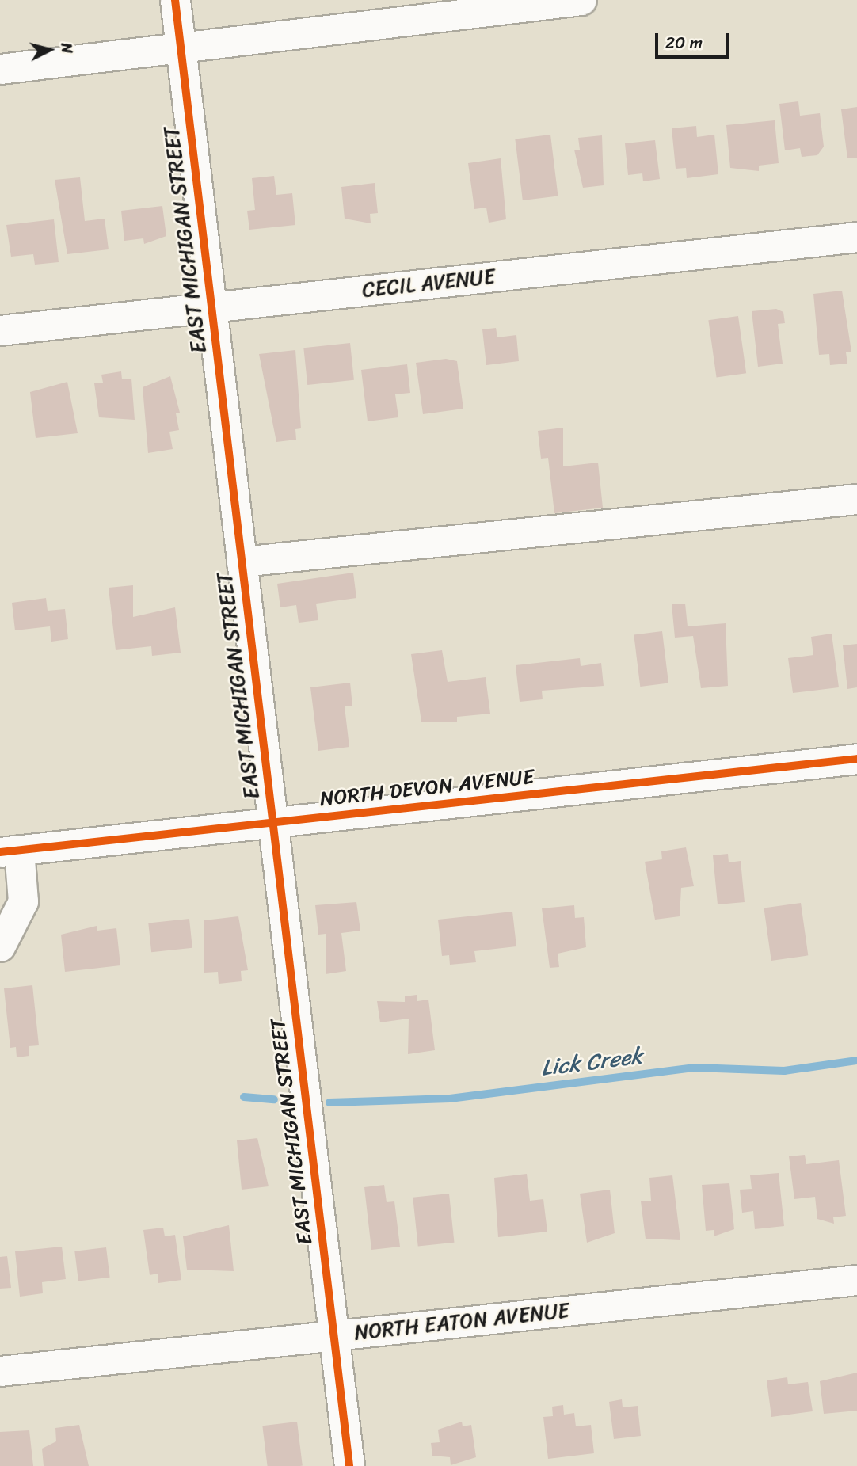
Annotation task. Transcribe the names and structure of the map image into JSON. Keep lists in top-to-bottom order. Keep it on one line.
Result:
{"streets":{"street":["EAST MICHIGAN STREET","CECIL AVENUE","NORTH DEVON AVENUE","NORTH EATON AVENUE"]},"crossings":[["EAST MICHIGAN STREET","CECIL AVENUE"],["EAST MICHIGAN STREET","NORTH DEVON AVENUE"],["EAST MICHIGAN STREET","NORTH EATON AVENUE"]],"water":["Lick Creek"],"scale_bar":"20 m","north":"right"}
